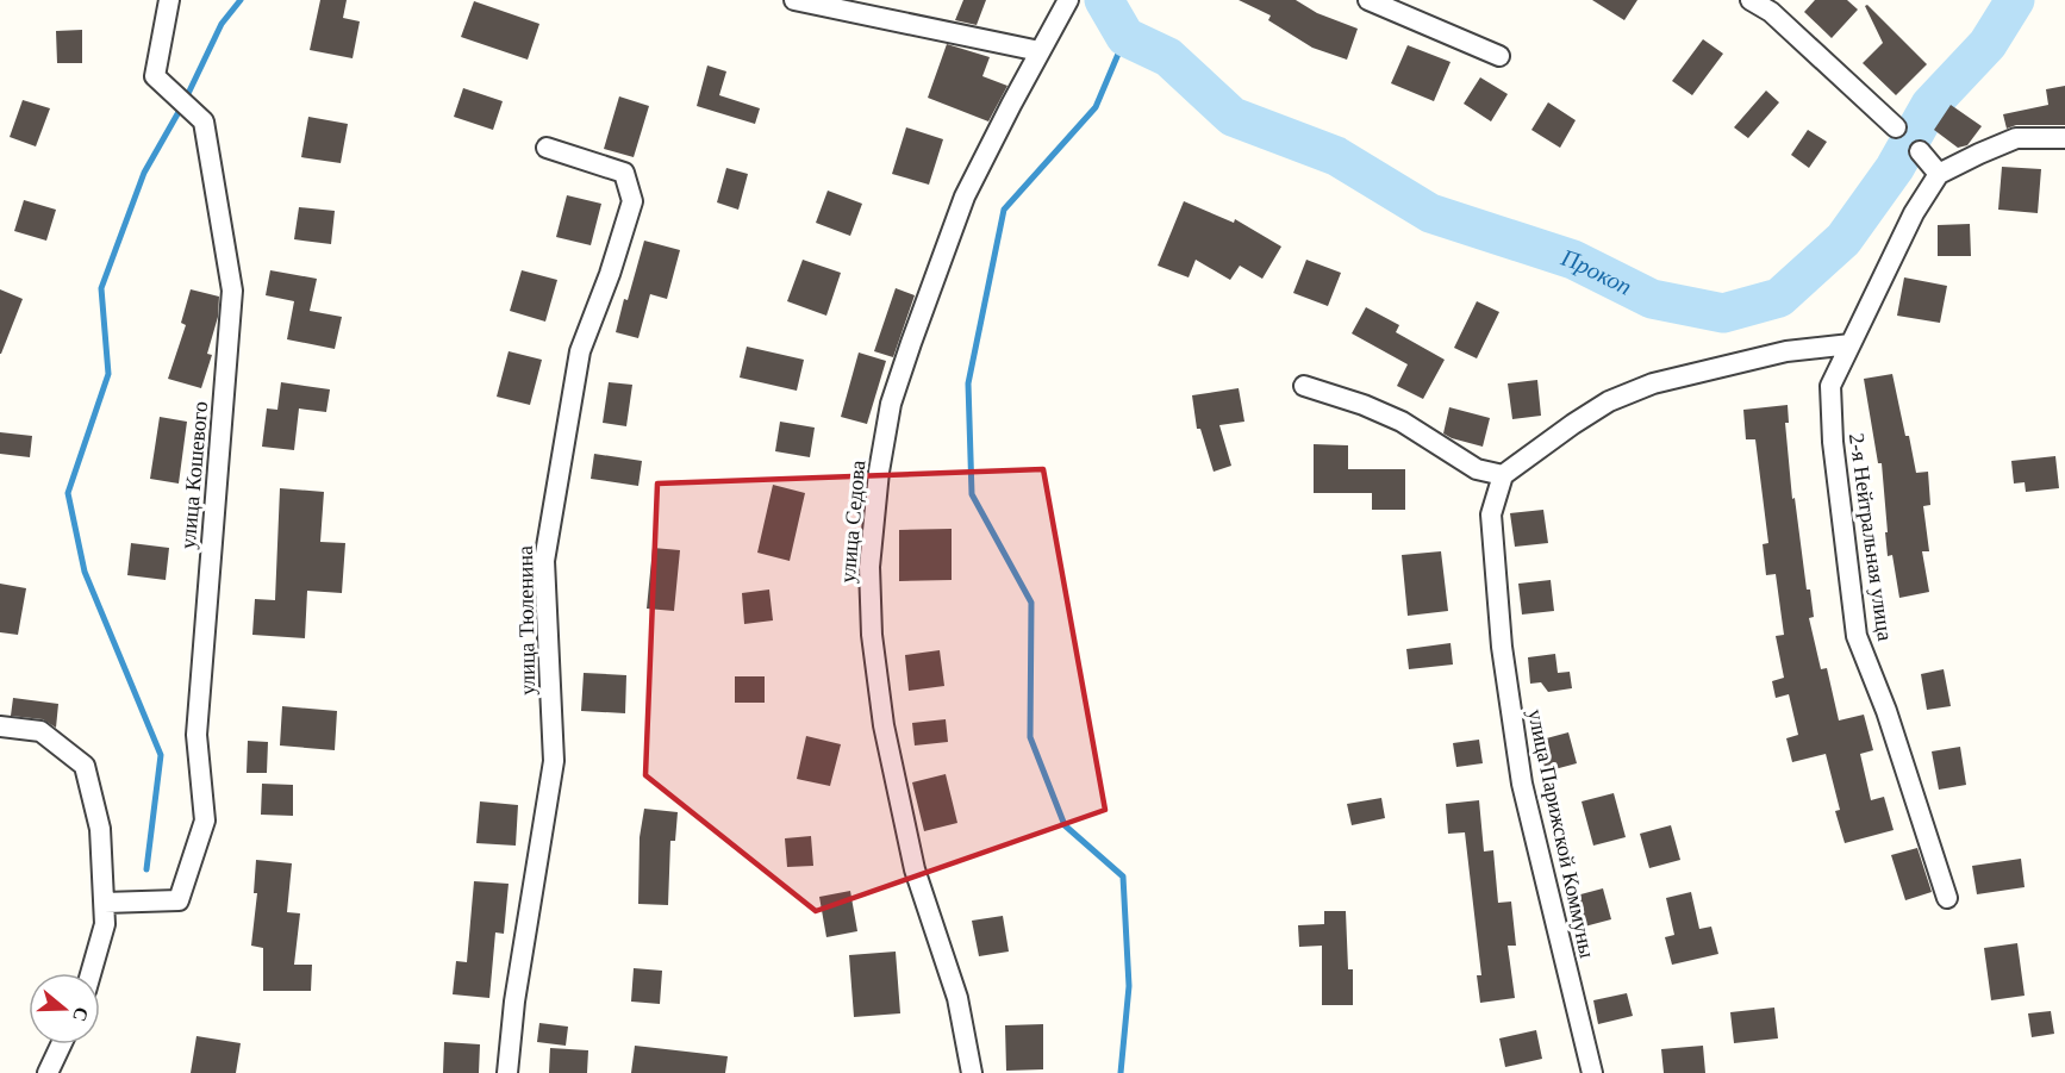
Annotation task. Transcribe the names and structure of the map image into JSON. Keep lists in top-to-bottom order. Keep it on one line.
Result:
{"streets":{"street":["улица Кошевого","улица Седова","2-я Нейтральная улица","улица Тюленина","улица Парижской Коммуны"]},"water":["Прокоп"],"north":"right"}
